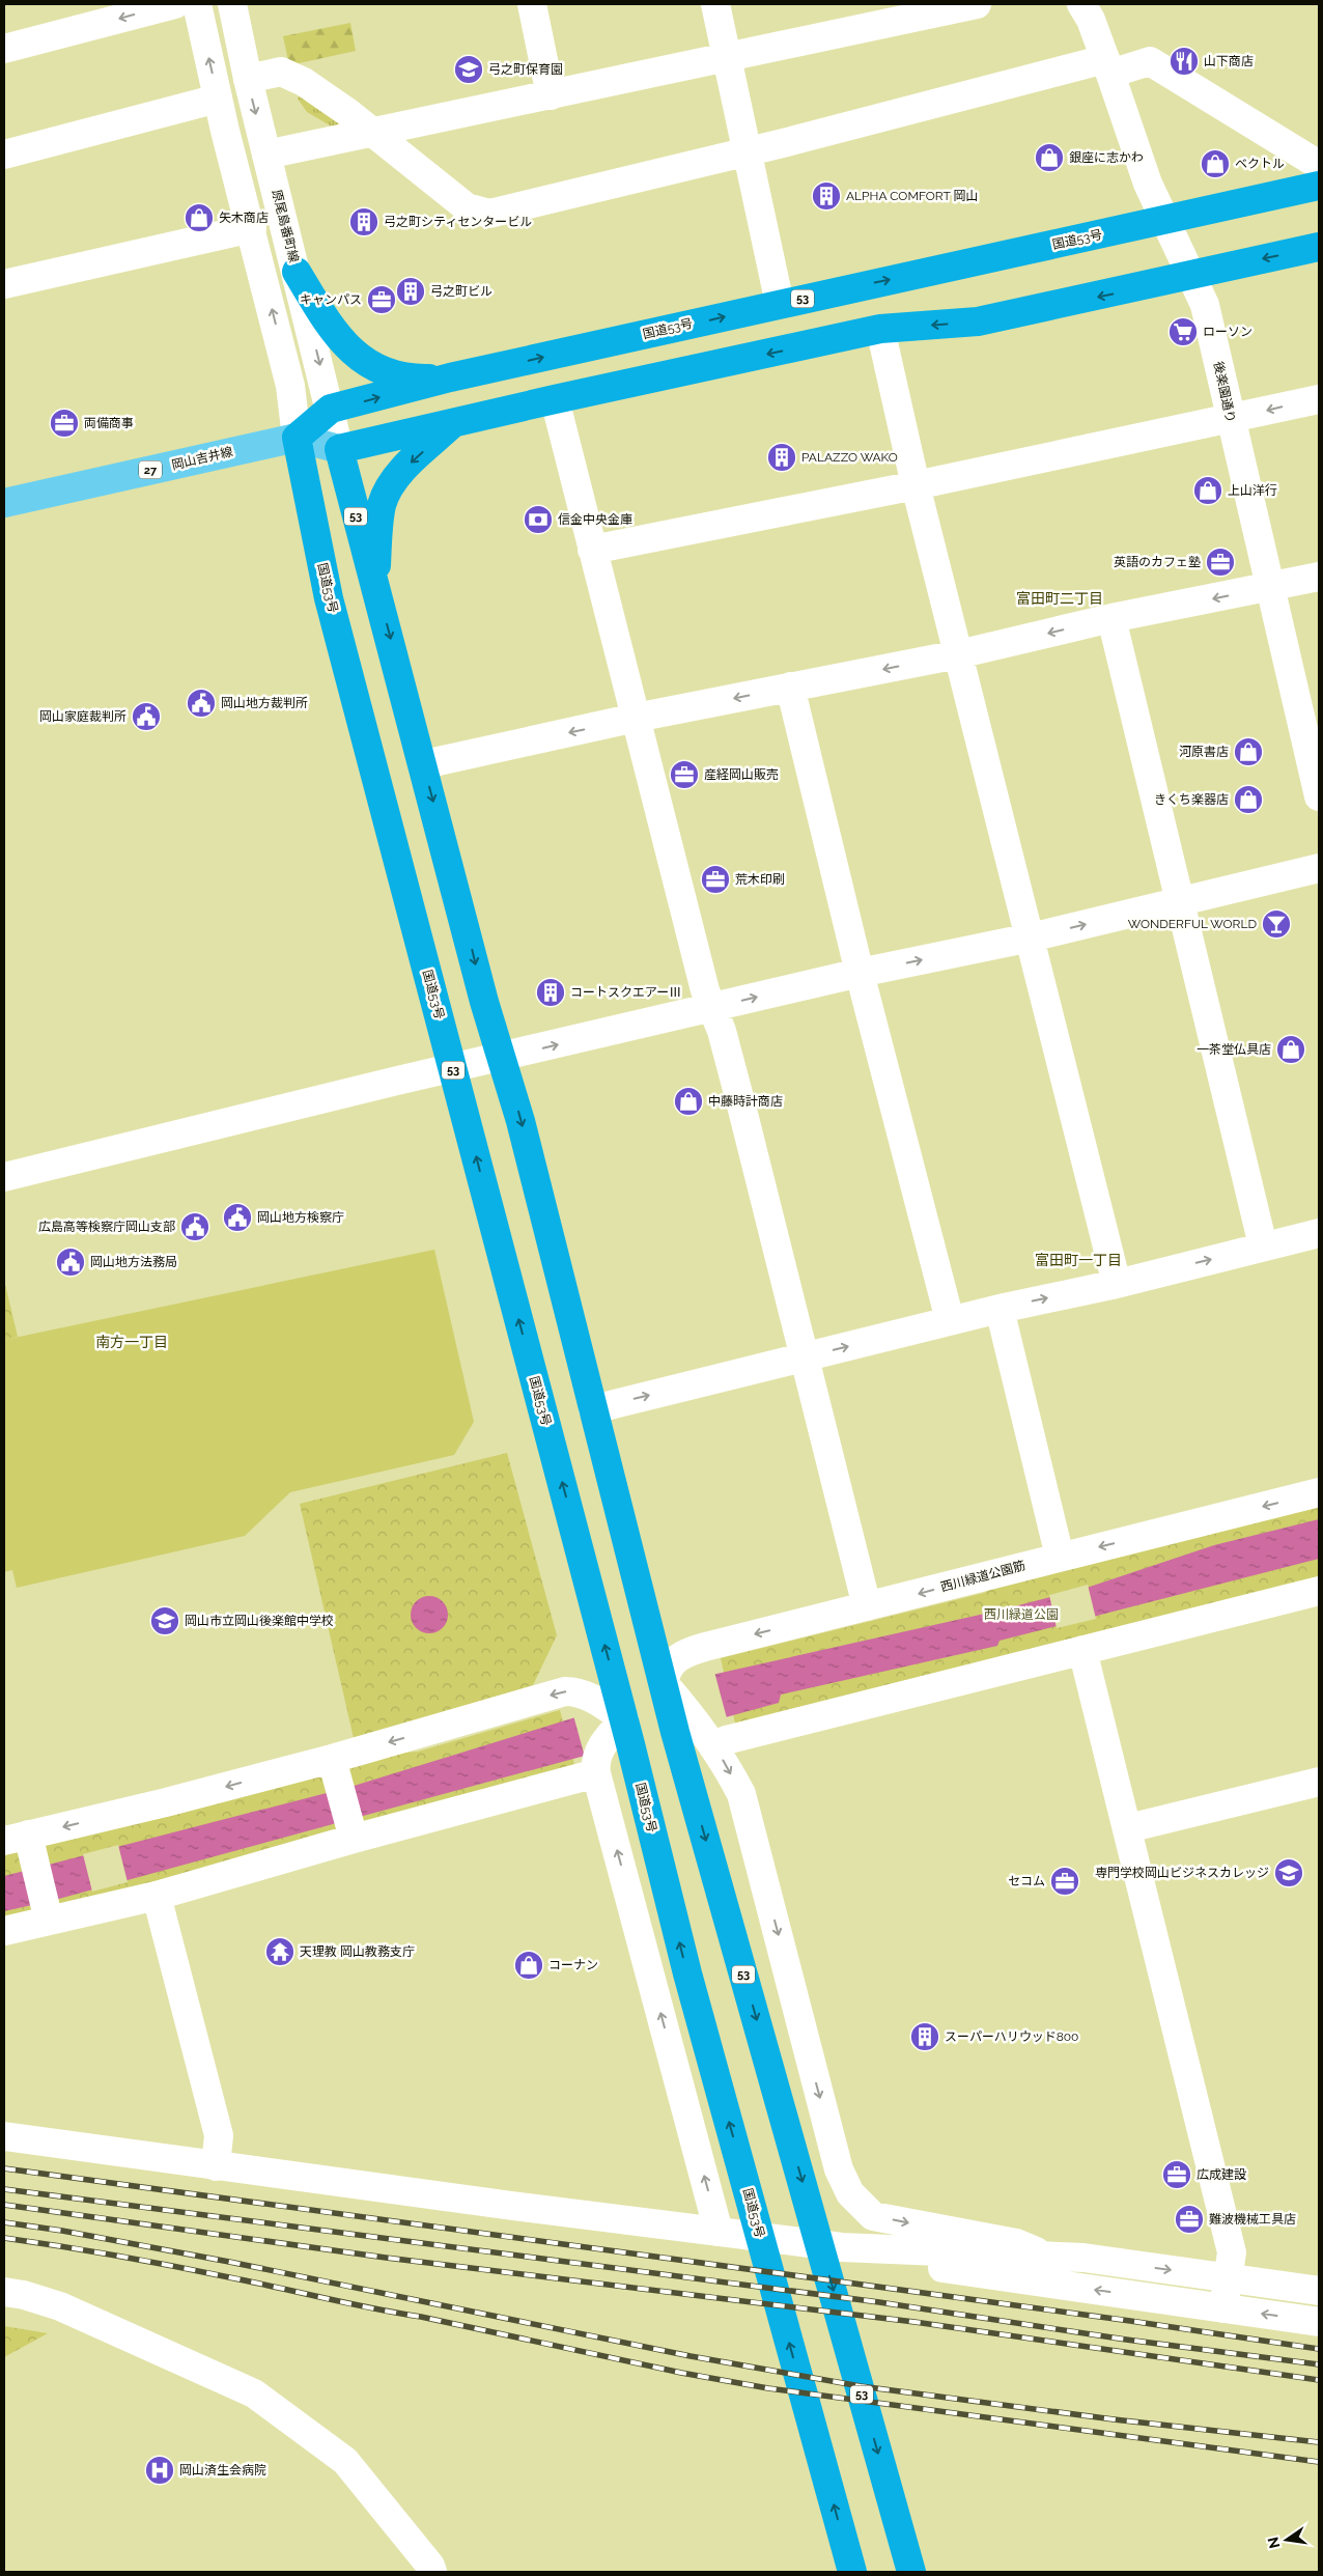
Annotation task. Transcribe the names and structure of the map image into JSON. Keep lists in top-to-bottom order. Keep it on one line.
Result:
{"streets":{"highway":["国道53号","53"],"main road":["岡山吉井線","27"],"street":["原尾島番町線","後楽園通り","西川緑道公園筋"]},"crossings":[["原尾島番町線","国道53号"],["原尾島番町線","53"],["原尾島番町線","岡山吉井線"],["国道53号","後楽園通り"],["国道53号","岡山吉井線"],["53","岡山吉井線"],["53","西川緑道公園筋"]],"districts":["富田町二丁目","富田町一丁目","南方一丁目"],"parks":["西川緑道公園"],"places":{"restaurant":["山下商店"],"school or university":["弓之町保育園","岡山市立岡山後楽館中学校","専門学校岡山ビジネスカレッジ"],"shop":["銀座に志かわ","ベクトル","矢木商店","上山洋行","河原書店","きくち楽器店","一茶堂仏具店","中藤時計商店","コーナン"],"building":["ALPHA COMFORT 岡山","弓之町シティセンタービル","弓之町ビル","PALAZZO WAKO","コートスクエアーⅢ","スーパーハリウッド800"],"office":["キャンパス","両備商事","英語のカフェ塾","産経岡山販売","荒木印刷","セコム","広成建設","難波機械工具店"],"supermarket":["ローソン"],"bank":["信金中央金庫"],"public building":["岡山地方裁判所","岡山家庭裁判所","岡山地方検察庁","広島高等検察庁岡山支部","岡山地方法務局"],"bar":["WONDERFUL WORLD"],"temple":["天理教 岡山教務支庁"],"hospital":["岡山済生会病院"]},"north":"left"}
